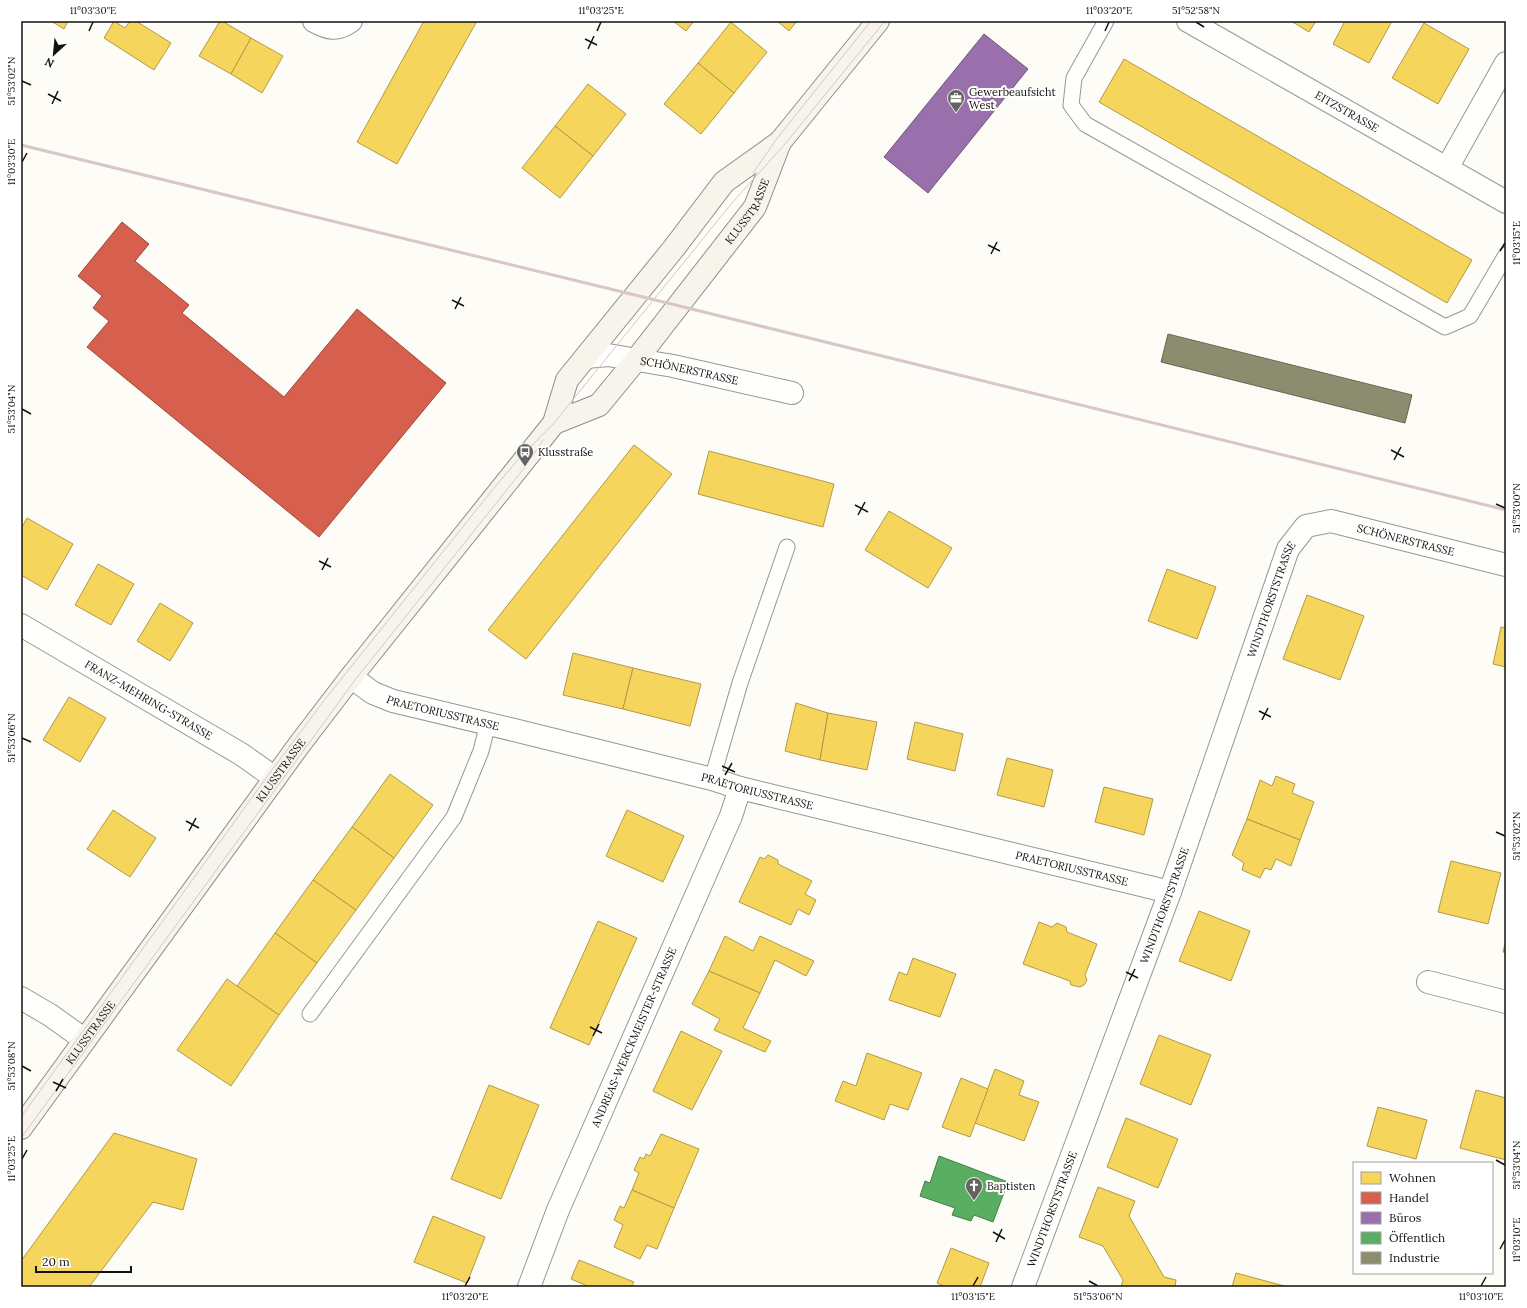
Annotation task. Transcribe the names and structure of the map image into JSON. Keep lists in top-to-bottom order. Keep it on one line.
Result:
{"streets":{"street":["EITZSTRASSE","KLUSSTRASSE","SCHÖNERSTRASSE","WINDTHORSTSTRASSE","FRANZ-MEHRING-STRASSE","PRAETORIUSSTRASSE","ANDREAS-WERCKMEISTER-STRASSE"]},"crossings":[["KLUSSTRASSE","SCHÖNERSTRASSE"],["KLUSSTRASSE","FRANZ-MEHRING-STRASSE"],["KLUSSTRASSE","PRAETORIUSSTRASSE"],["SCHÖNERSTRASSE","WINDTHORSTSTRASSE"],["WINDTHORSTSTRASSE","PRAETORIUSSTRASSE"],["PRAETORIUSSTRASSE","ANDREAS-WERCKMEISTER-STRASSE"]],"places":{"office":["Gewerbeaufsicht West"],"bus stop":["Klusstraße"],"church":["Baptisten"]},"legend":["Wohnen","Handel","Büros","Öffentlich","Industrie"],"scale_bar":"20 m","north":"bottom left","coordinates":["11°03'30\"E","11°03'25\"E","11°03'20\"E","51°52'58\"N","51°53'02\"N","11°03'15\"E","51°53'04\"N","51°53'00\"N","51°53'06\"N","51°53'08\"N","11°03'10\"E"]}
